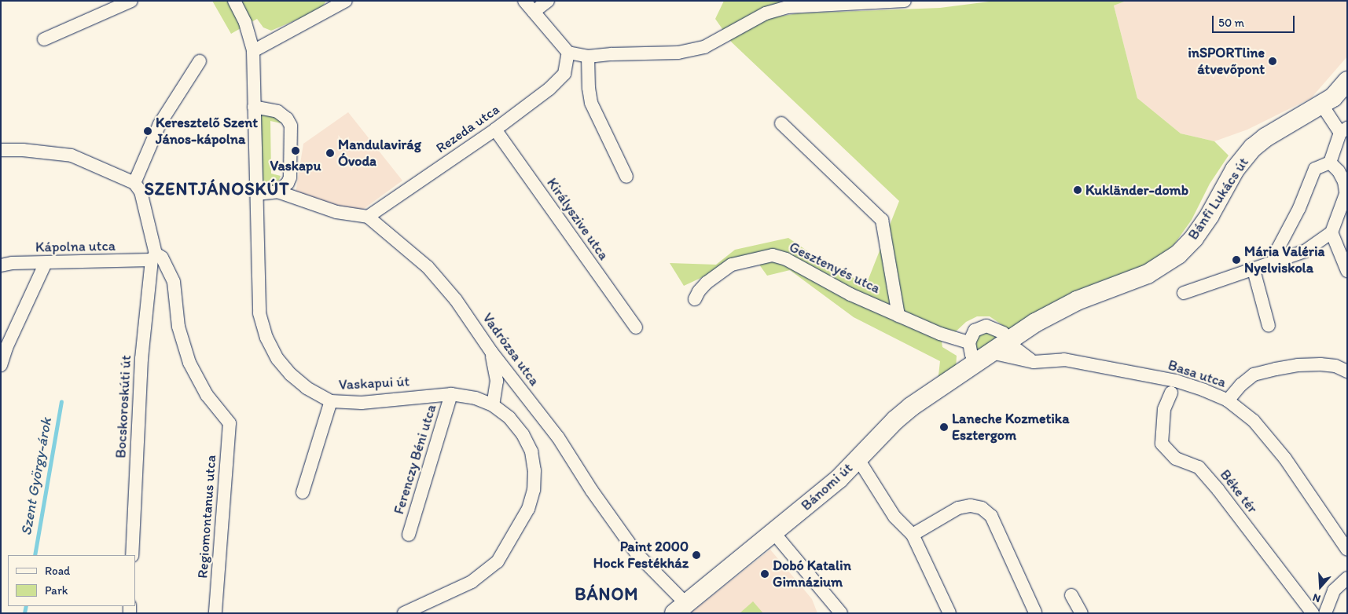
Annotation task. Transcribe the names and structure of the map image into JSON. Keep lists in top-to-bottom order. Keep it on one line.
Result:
{"streets":{"main road":["Bánfi Lukács út","Bánomi út"],"street":["Rezeda utca","Királyszive utca","Kápolna utca","Gesztenyés utca","Vadrózsa utca","Basa utca","Vaskapui út","Bocskoroskúti út","Ferenczy Béni utca","Béke tér","Regiomontanus utca"]},"crossings":[["Rezeda utca","Királyszive utca"],["Rezeda utca","Vadrózsa utca"],["Bánfi Lukács út","Basa utca"],["Bánfi Lukács út","Bánomi út"],["Kápolna utca","Bocskoroskúti út"],["Kápolna utca","Regiomontanus utca"],["Vadrózsa utca","Bánomi út"],["Basa utca","Bánomi út"],["Vaskapui út","Ferenczy Béni utca"],["Bocskoroskúti út","Regiomontanus utca"]],"districts":["SZENTJÁNOSKÚT","BÁNOM"],"water":["Szent György-árok"],"places":["inSPORTline átvevőpont","Keresztelő Szent János-kápolna","Vaskapu","Mandulavirág Óvoda","Kukländer-domb","Mária Valéria Nyelviskola","Laneche Kozmetika Esztergom","Paint 2000 Hock Festékház","Dobó Katalin Gimnázium"],"legend":["Road","Park"],"scale_bar":"50 m","north":"bottom"}
